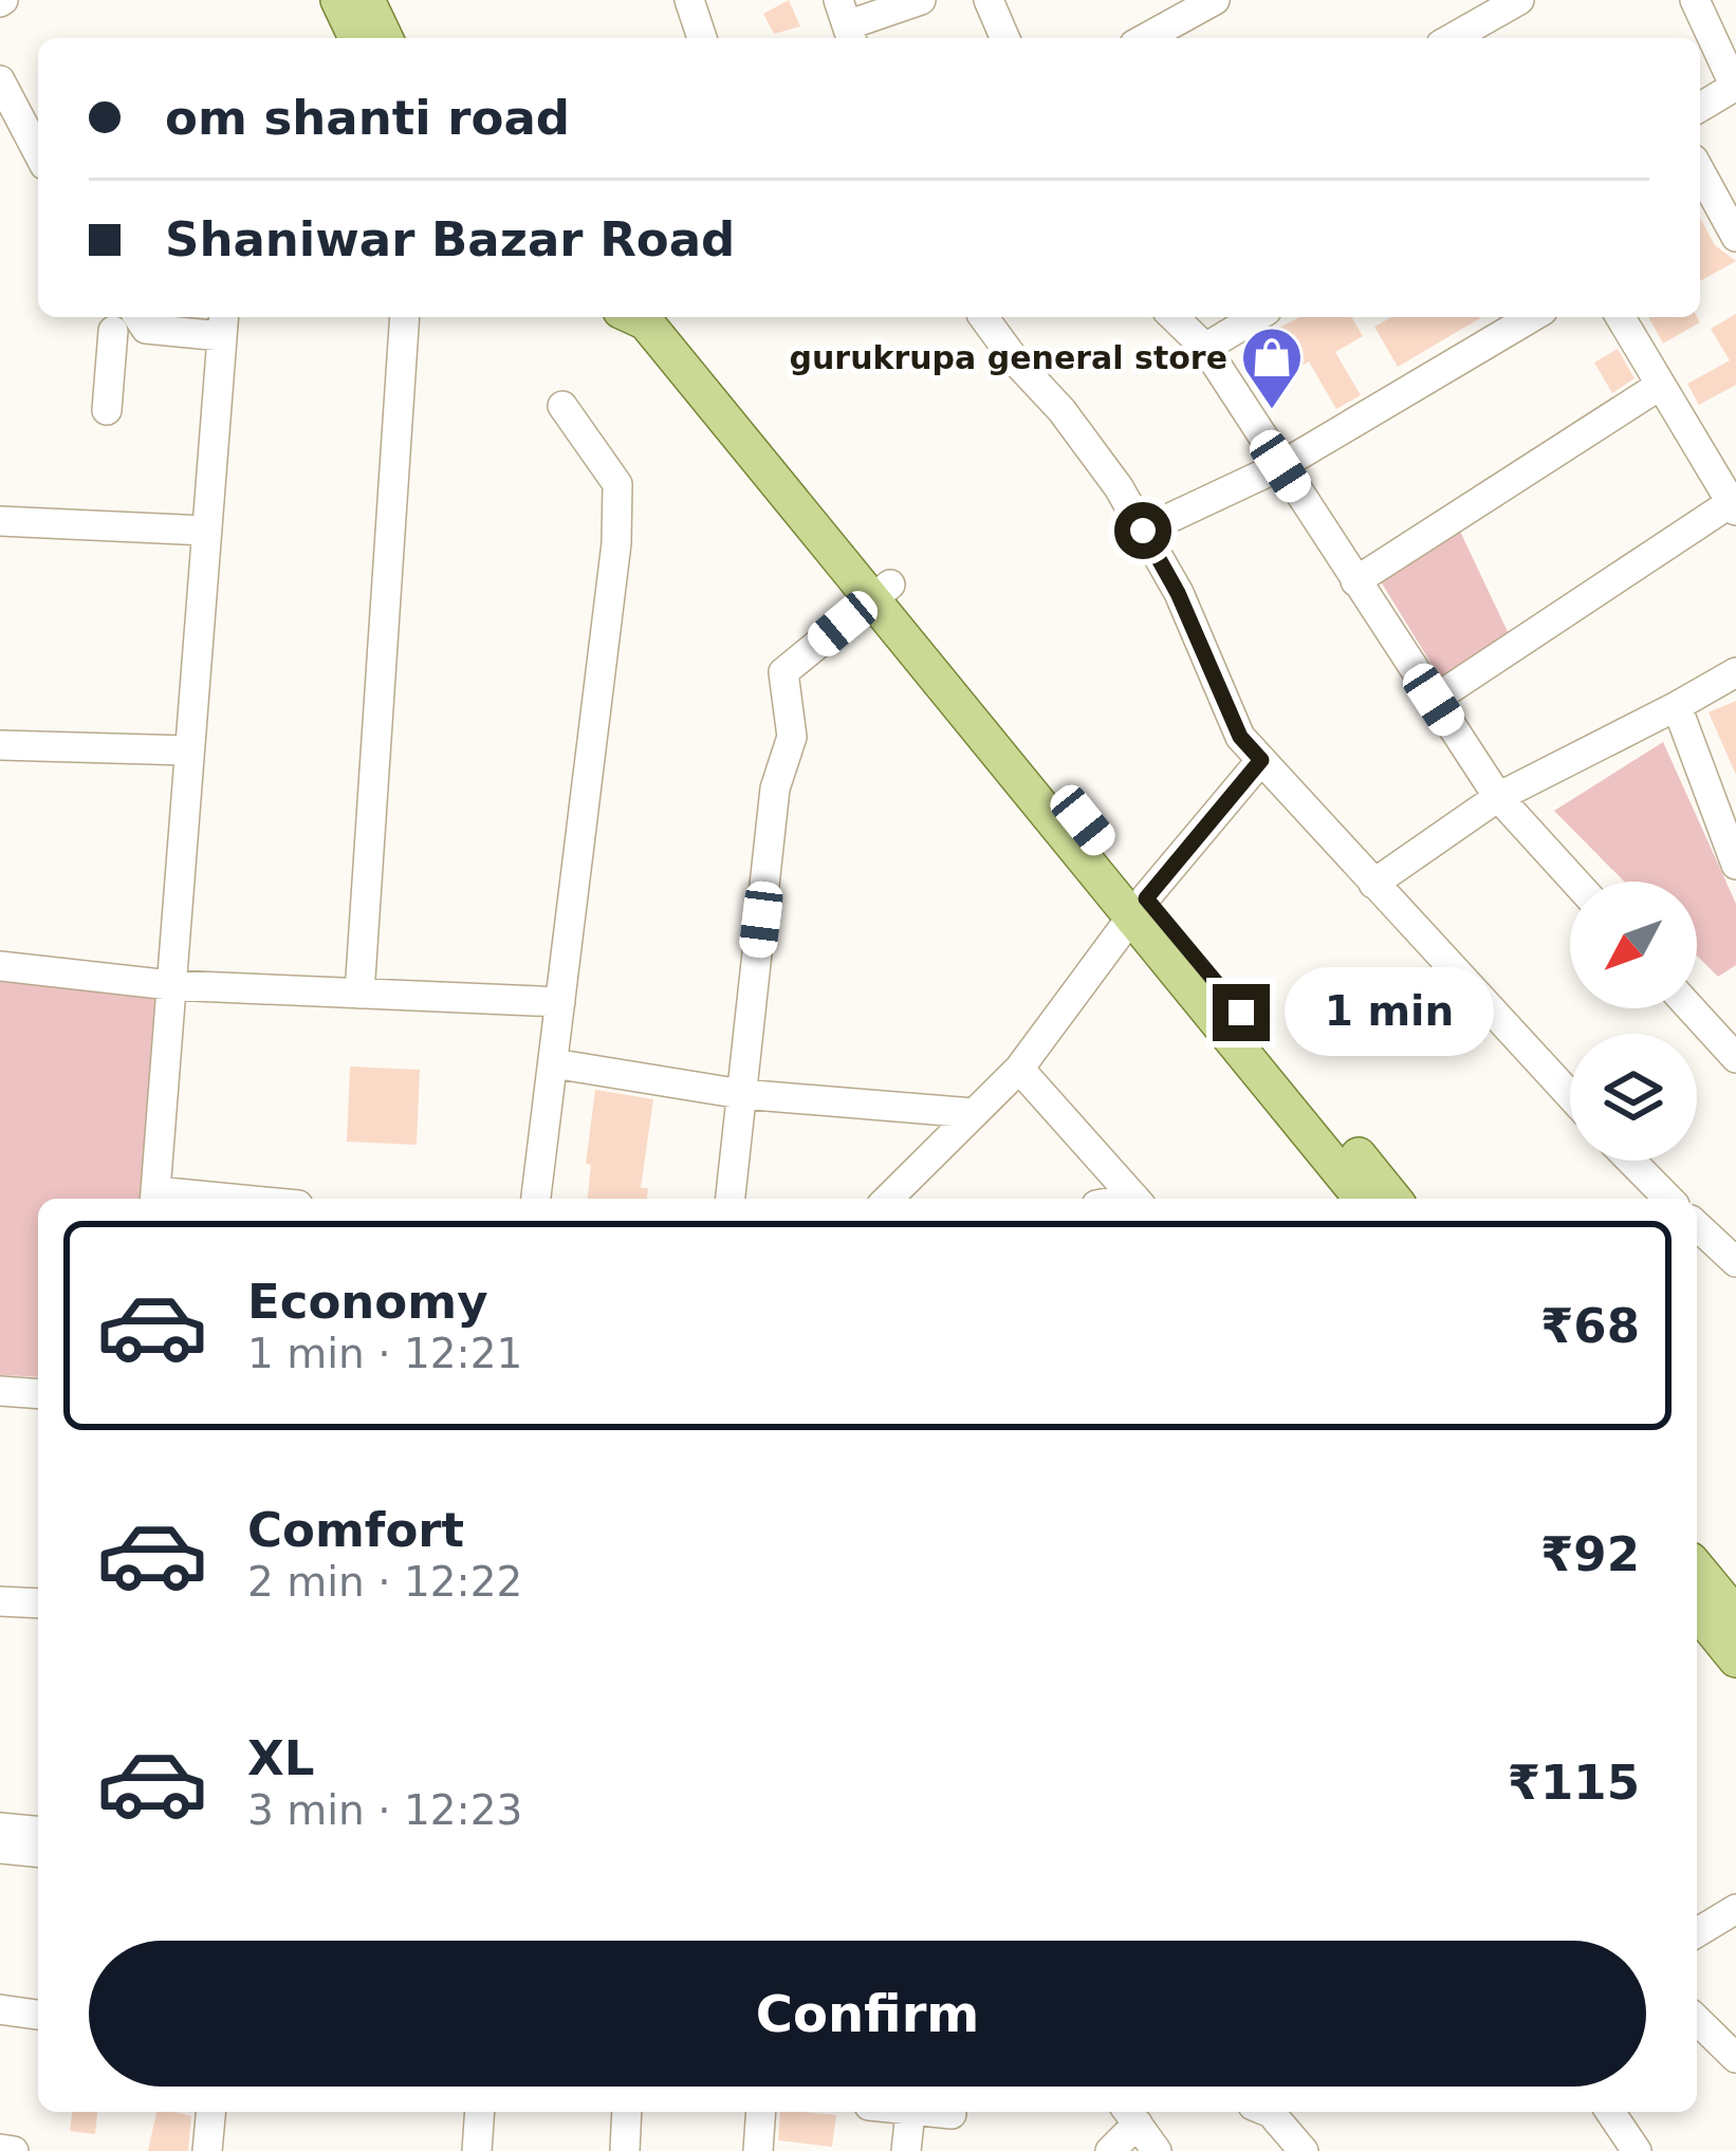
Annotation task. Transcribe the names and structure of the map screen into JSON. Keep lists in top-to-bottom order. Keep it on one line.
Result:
{"places":{"shop":["gurukrupa general store"]},"north":"bottom left","page":{"banner":["om shanti road","Shaniwar Bazar Road"],"bubble":"1 min","list":[{"name":"Economy","note":"1 min · 12:21","value":"₹68"},{"name":"Comfort","note":"2 min · 12:22","value":"₹92"},{"name":"XL","note":"3 min · 12:23","value":"₹115"}],"buttons":"Confirm"}}
